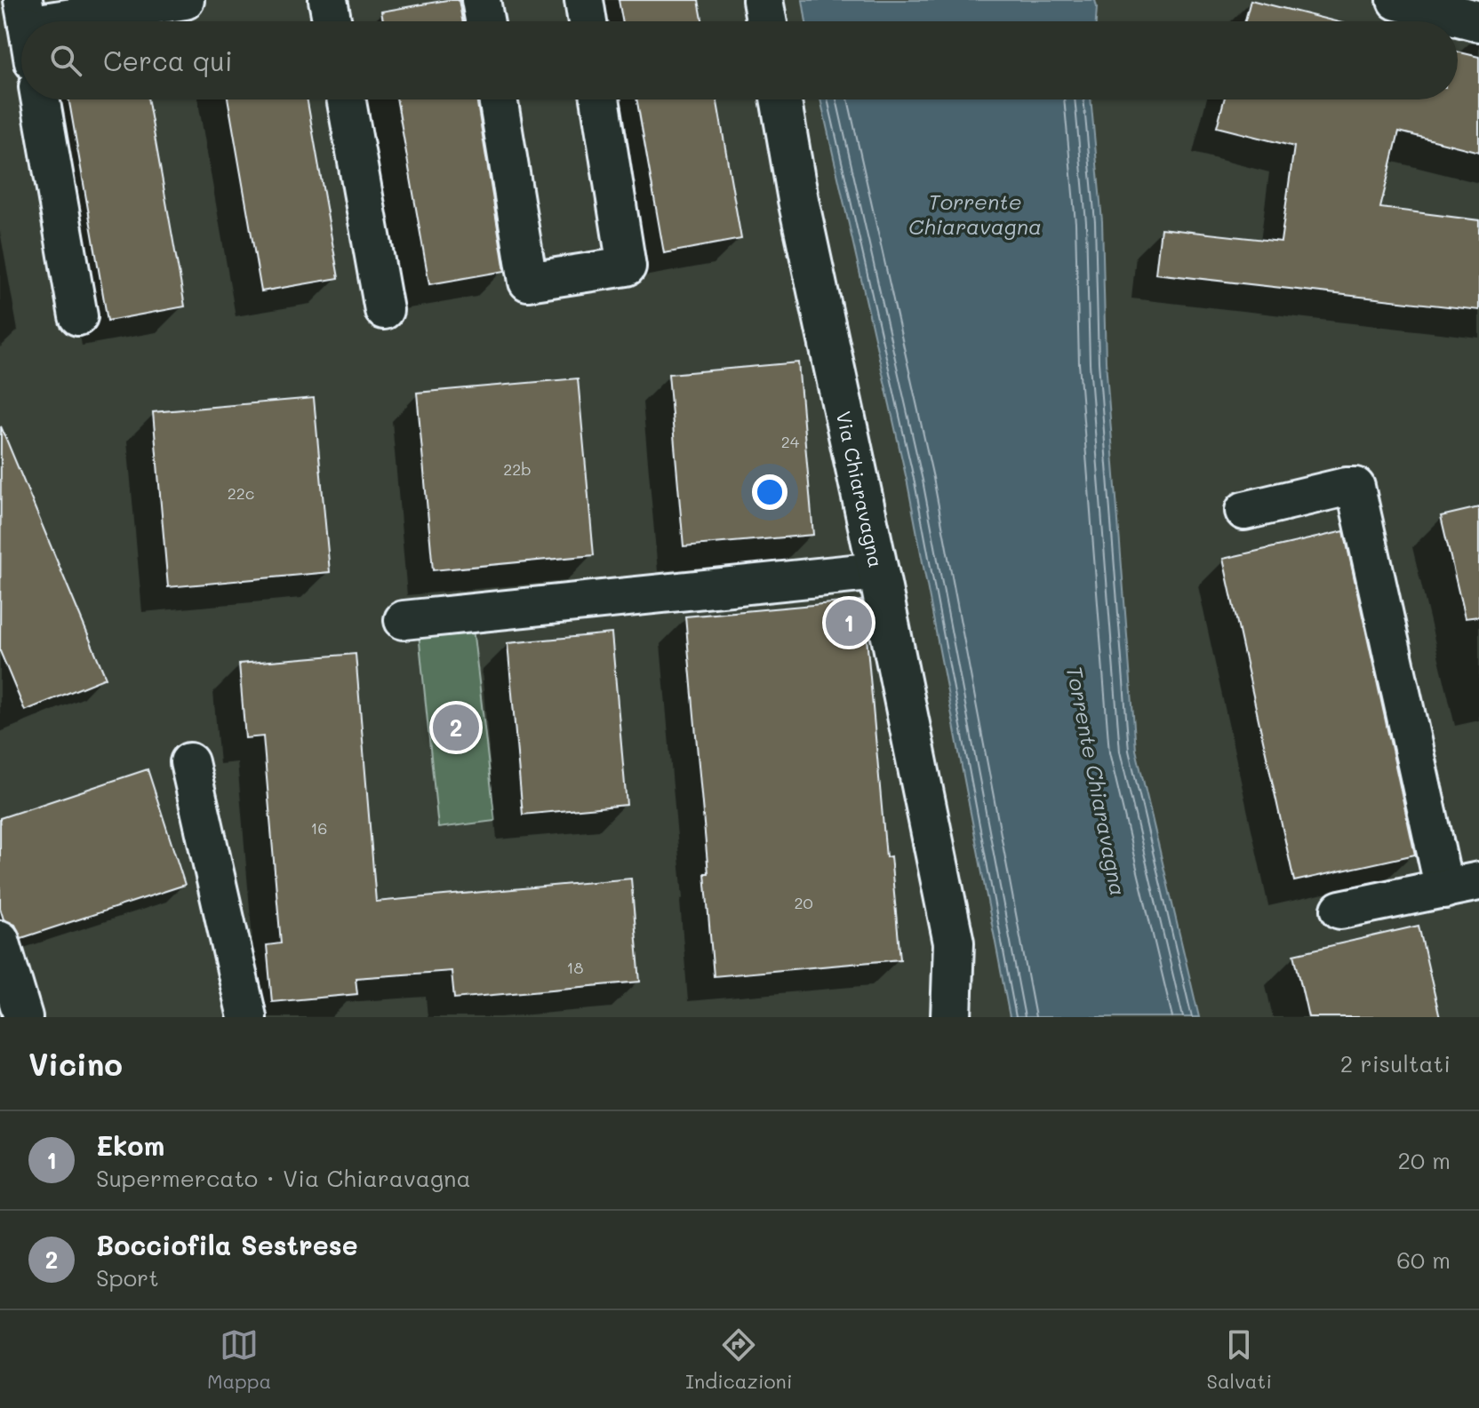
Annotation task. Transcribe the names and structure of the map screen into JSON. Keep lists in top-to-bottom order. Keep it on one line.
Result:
{"streets":{"main road":["Via Chiaravagna"]},"water":["Torrente Chiaravagna"],"house_numbers":["24","22b","22c","16","20","18"],"page":{"search":"Cerca qui","pins":["1","2"],"heading":["Vicino","2 risultati"],"list":[{"mark":"1","name":"Ekom","note":"Supermercato · Via Chiaravagna","value":"20 m"},{"mark":"2","name":"Bocciofila Sestrese","note":"Sport","value":"60 m"}],"nav":["Mappa","Indicazioni","Salvati"]}}
